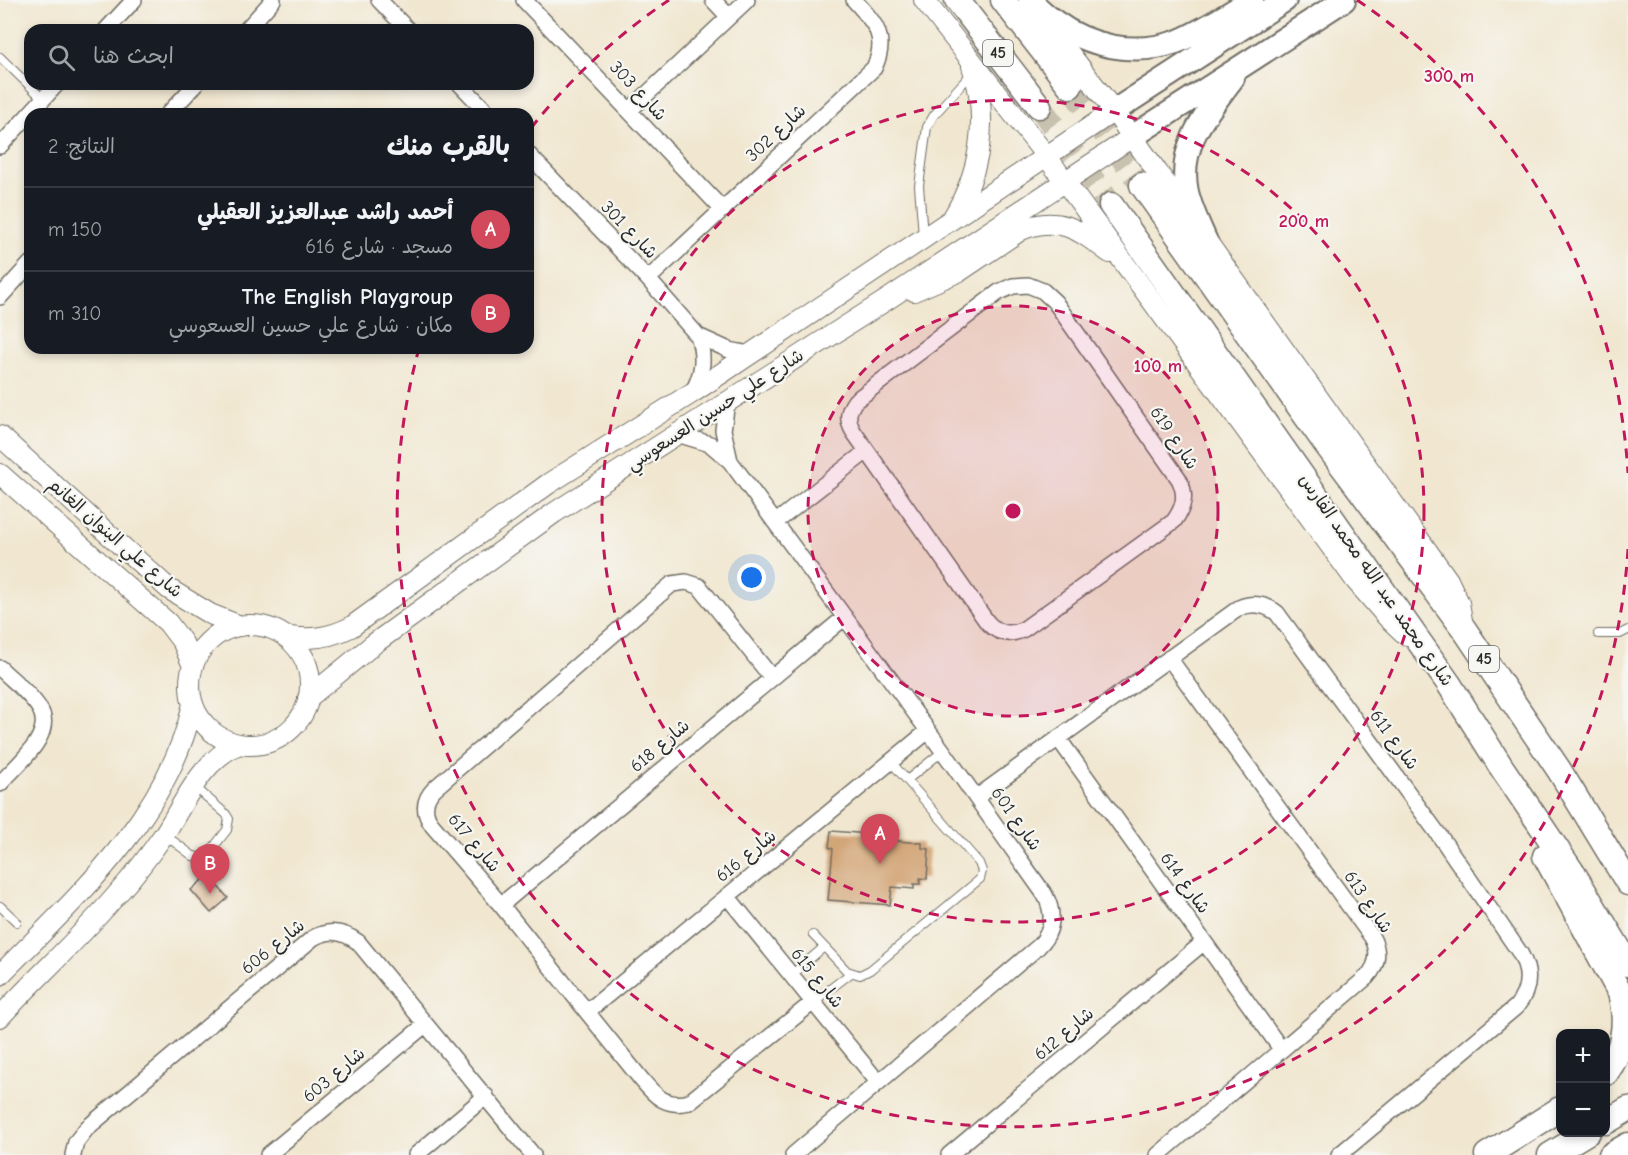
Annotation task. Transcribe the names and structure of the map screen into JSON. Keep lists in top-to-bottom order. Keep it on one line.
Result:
{"streets":{"main road":["45","شارع محمد عبد الله محمد الفارس"],"street":["شارع 303","شارع 302","شارع 301","شارع علي حسين العسعوسي","شارع 619","شارع علي البنوان الغانم","شارع 611","شارع 618","شارع 601","شارع 617","شارع 616","شارع 614","شارع 613","شارع 606","شارع 615","شارع 612","شارع 603"]},"crossings":[["شارع 303","شارع 302"],["شارع 302","شارع 301"],["شارع 301","شارع علي حسين العسعوسي"],["شارع علي حسين العسعوسي","شارع علي البنوان الغانم"],["شارع علي حسين العسعوسي","شارع 601"],["شارع 611","شارع 601"],["شارع 611","شارع 614"],["شارع 611","شارع 613"],["شارع 618","شارع 601"],["شارع 618","شارع 617"],["شارع 601","شارع 616"],["شارع 601","شارع 615"],["شارع 617","شارع 616"],["شارع 617","شارع 615"],["شارع 616","شارع 615"],["شارع 614","شارع 613"],["شارع 614","شارع 612"],["شارع 606","شارع 603"]],"page":{"search":"ابحث هنا","heading":["بالقرب منك","النتائج: 2"],"list":[{"mark":"A","name":"أحمد راشد عبدالعزيز العقيلي","note":"مسجد · شارع 616","value":"150 m"},{"mark":"B","name":"The English Playgroup","note":"مكان · شارع علي حسين العسعوسي","value":"310 m"}],"pins":["A","B"],"map_buttons":["+","−"]},"rings":["300 m","200 m","100 m"]}
